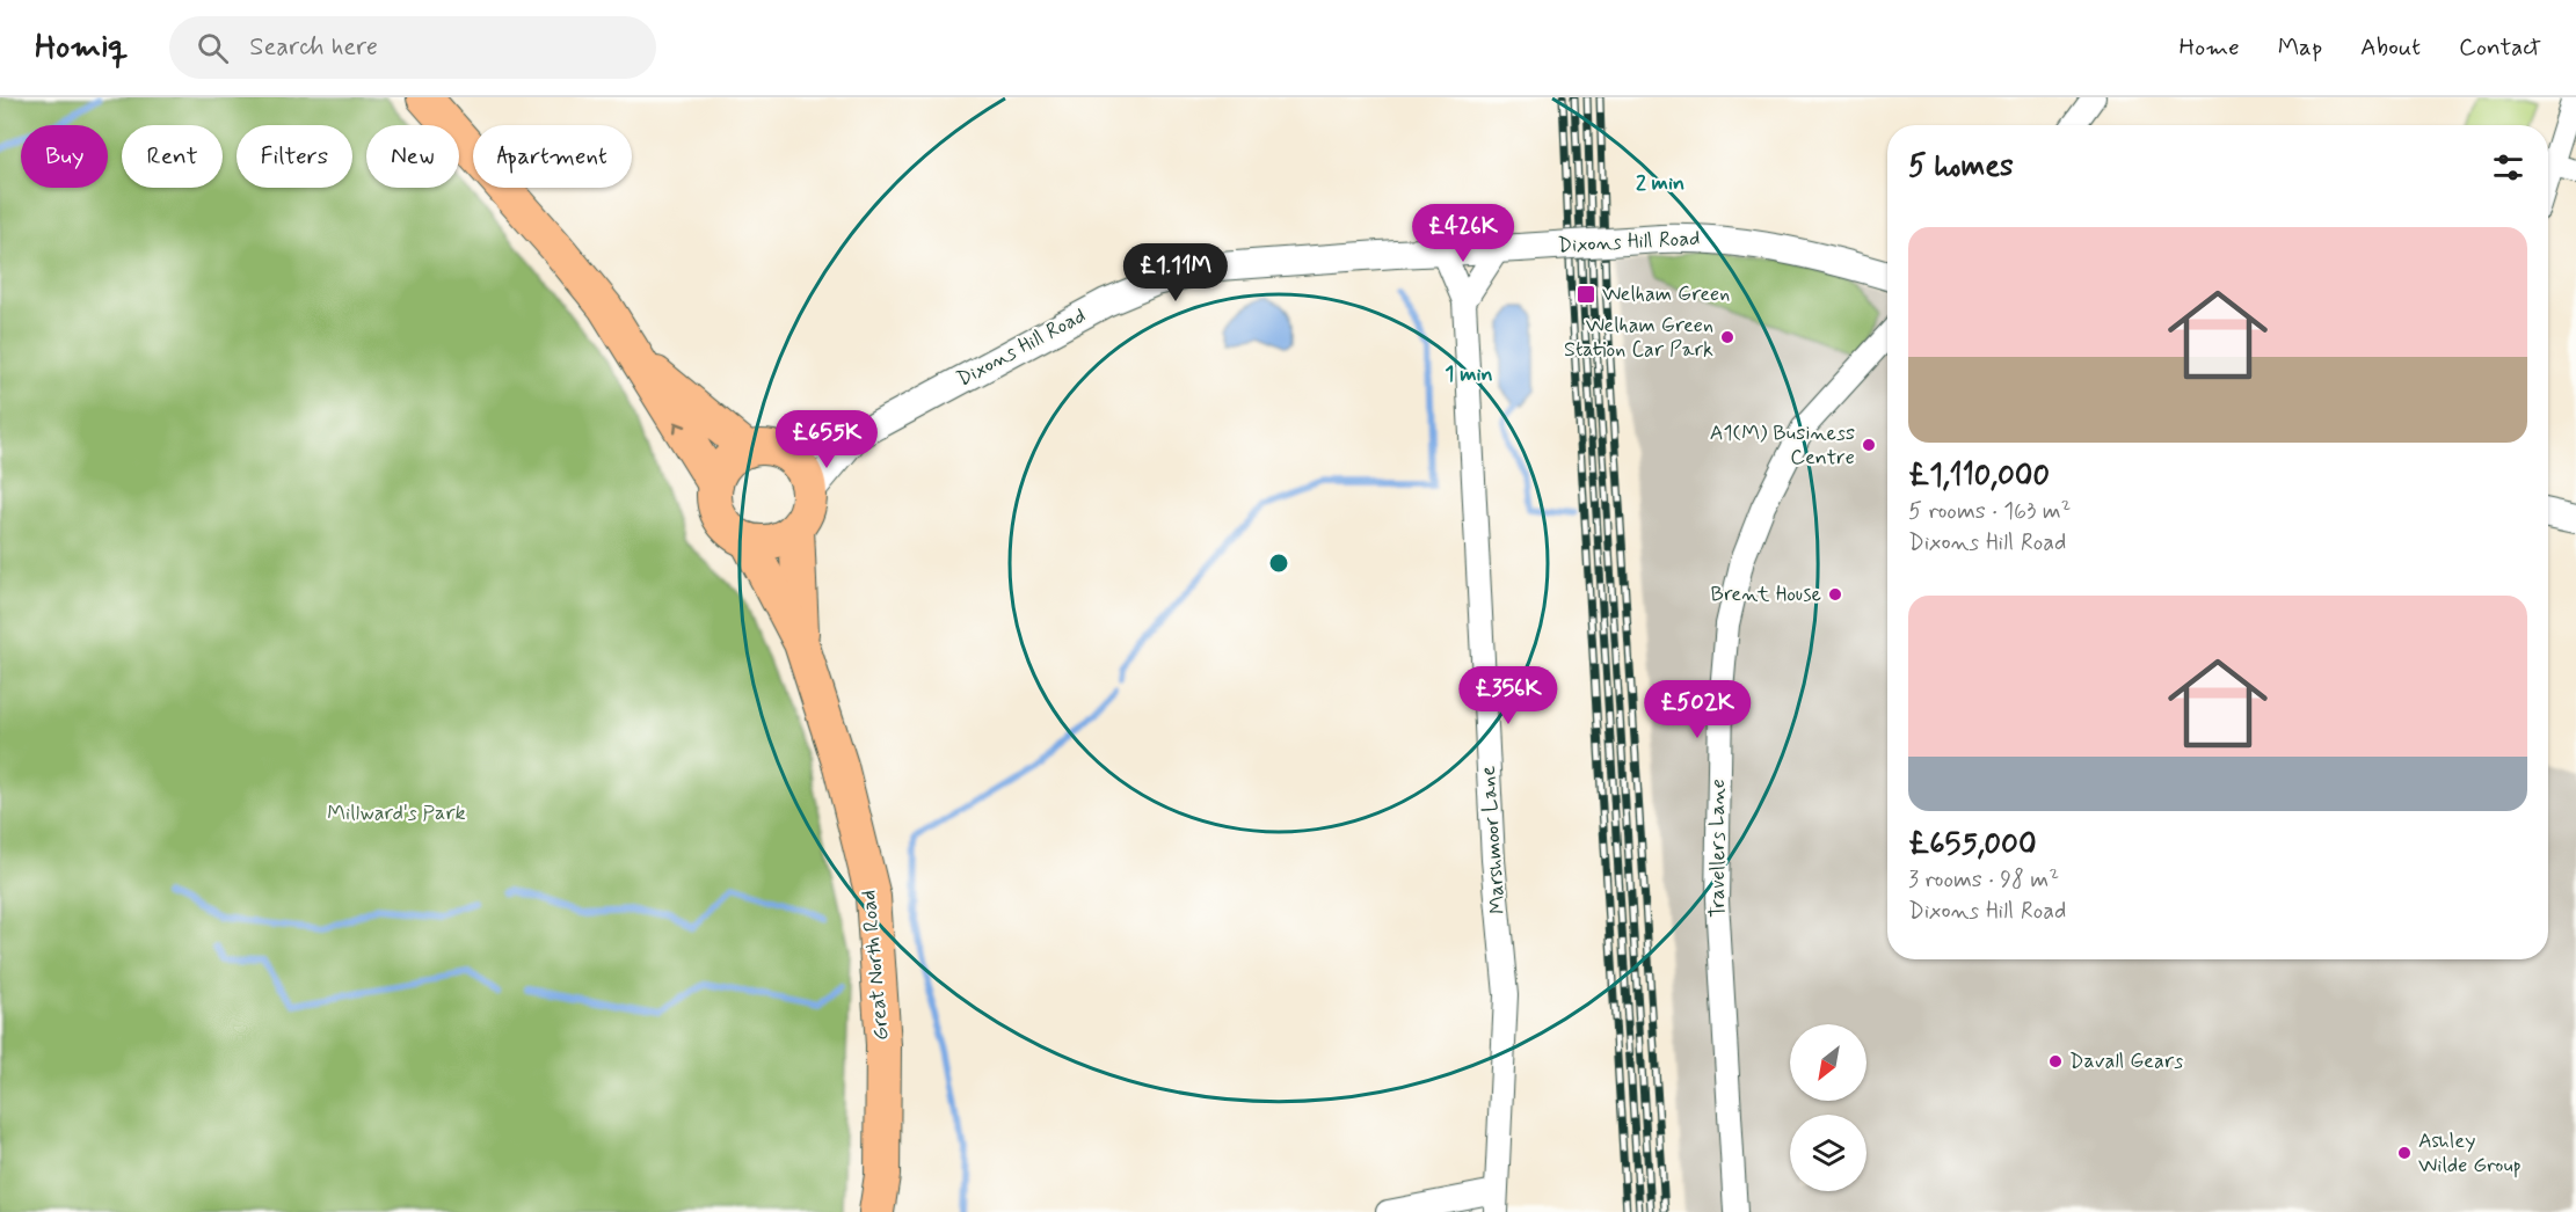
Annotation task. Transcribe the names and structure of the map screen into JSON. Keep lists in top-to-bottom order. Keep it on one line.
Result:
{"streets":{"main road":["Great North Road"],"street":["Dixons Hill Road","Marshmoor Lane","Travellers Lane"]},"crossings":[["Dixons Hill Road","Marshmoor Lane"],["Dixons Hill Road","Great North Road"]],"parks":["Millward's Park"],"places":{"transit":["Welham Green"],"other":["Welham Green Station Car Park","A1(M) Business Centre","Brent House","Davall Gears","Ashley Wilde Group"]},"north":"bottom left","page":{"header":"Homiq","search":"Search here","nav":["Home","Map","About","Contact"],"chip":["Buy","Rent","Filters","New","Apartment"],"heading":"5 homes","price":["£426K","£1.11M","£655K","£356K","£502K"],"list":[{"name":"£1,110,000","note":"5 rooms · 163 m² · Dixons Hill Road"},{"name":"£655,000","note":"3 rooms · 98 m² · Dixons Hill Road"}]},"rings":["2 min","1 min"]}
